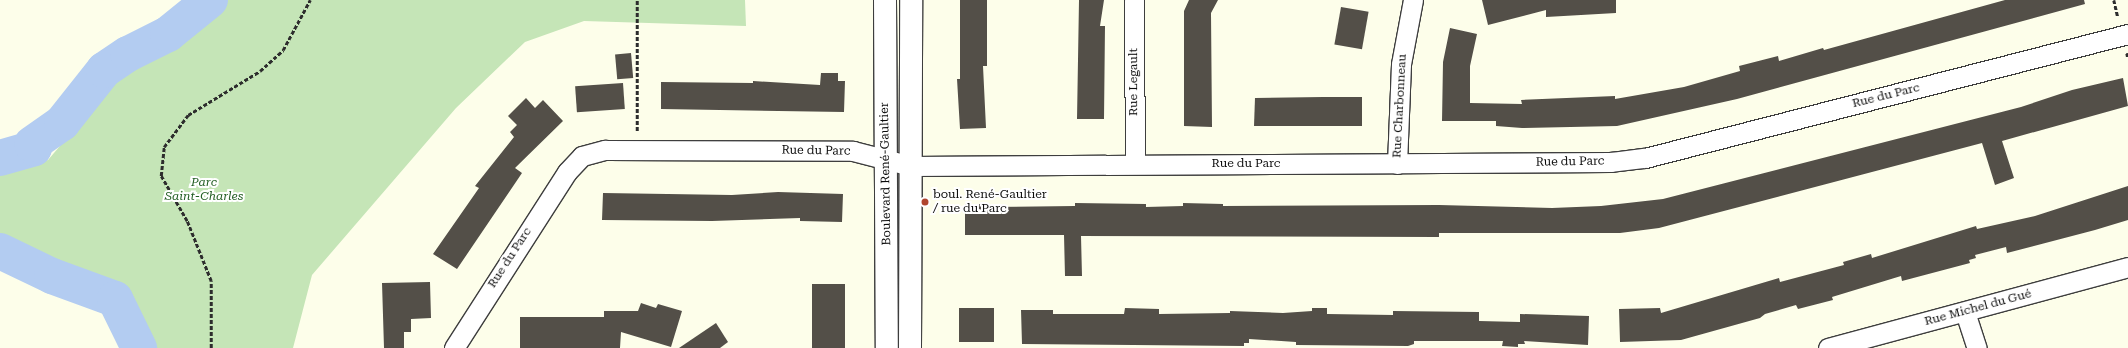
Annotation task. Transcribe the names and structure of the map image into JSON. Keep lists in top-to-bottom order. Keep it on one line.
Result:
{"streets":{"street":["Rue Legault","Rue du Parc","Rue Charbonneau","Boulevard René-Gaultier","Rue Michel du Gué"]},"crossings":[["Rue Legault","Rue du Parc"],["Rue du Parc","Rue Charbonneau"],["Rue du Parc","Boulevard René-Gaultier"]],"parks":["Parc Saint-Charles"],"places":["boul. René-Gaultier / rue du Parc"]}
